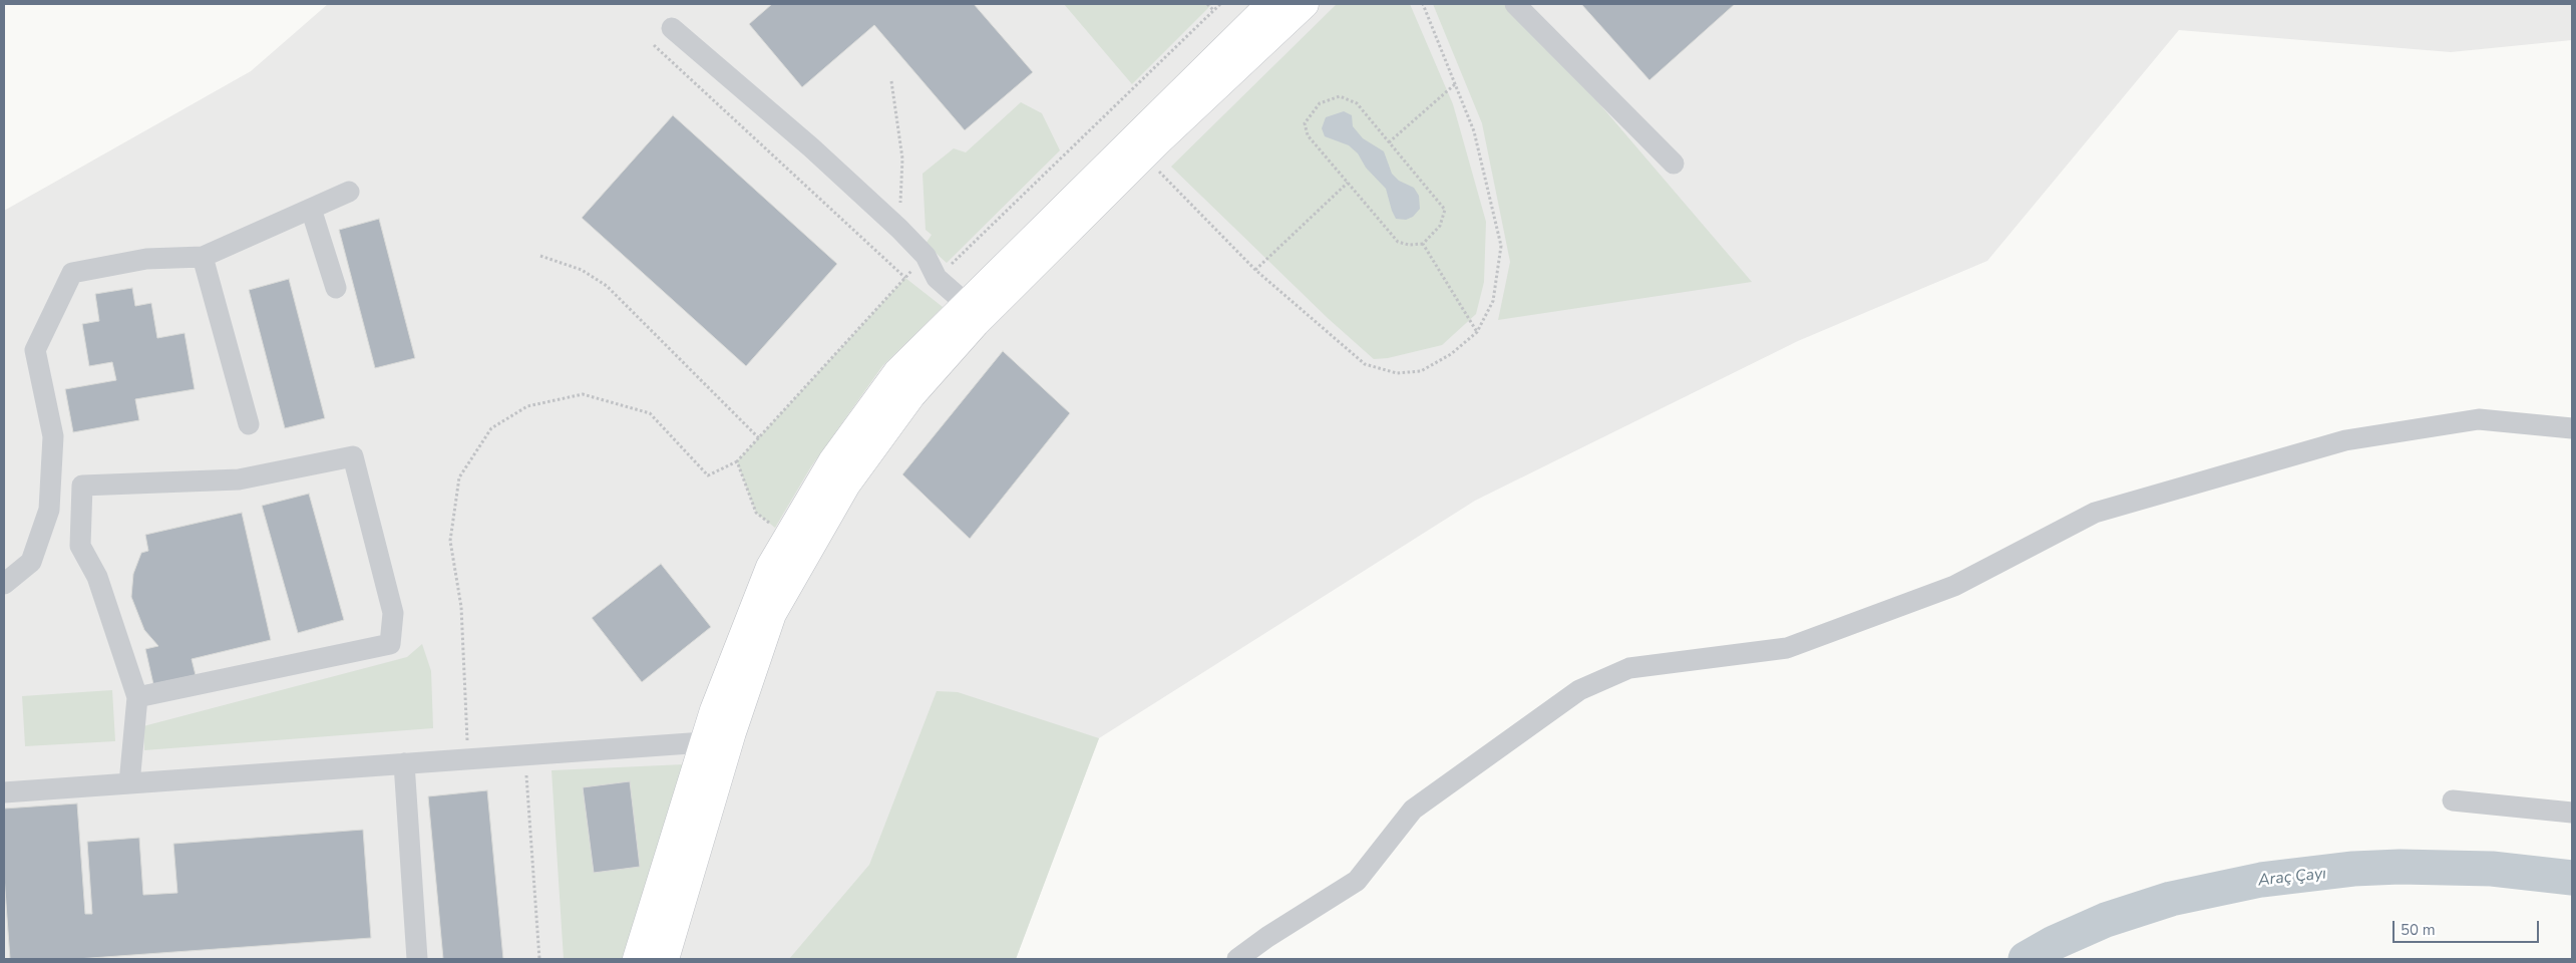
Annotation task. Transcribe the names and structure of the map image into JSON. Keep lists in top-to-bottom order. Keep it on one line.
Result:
{"water":["Araç Çayı"],"scale_bar":"50 m"}
